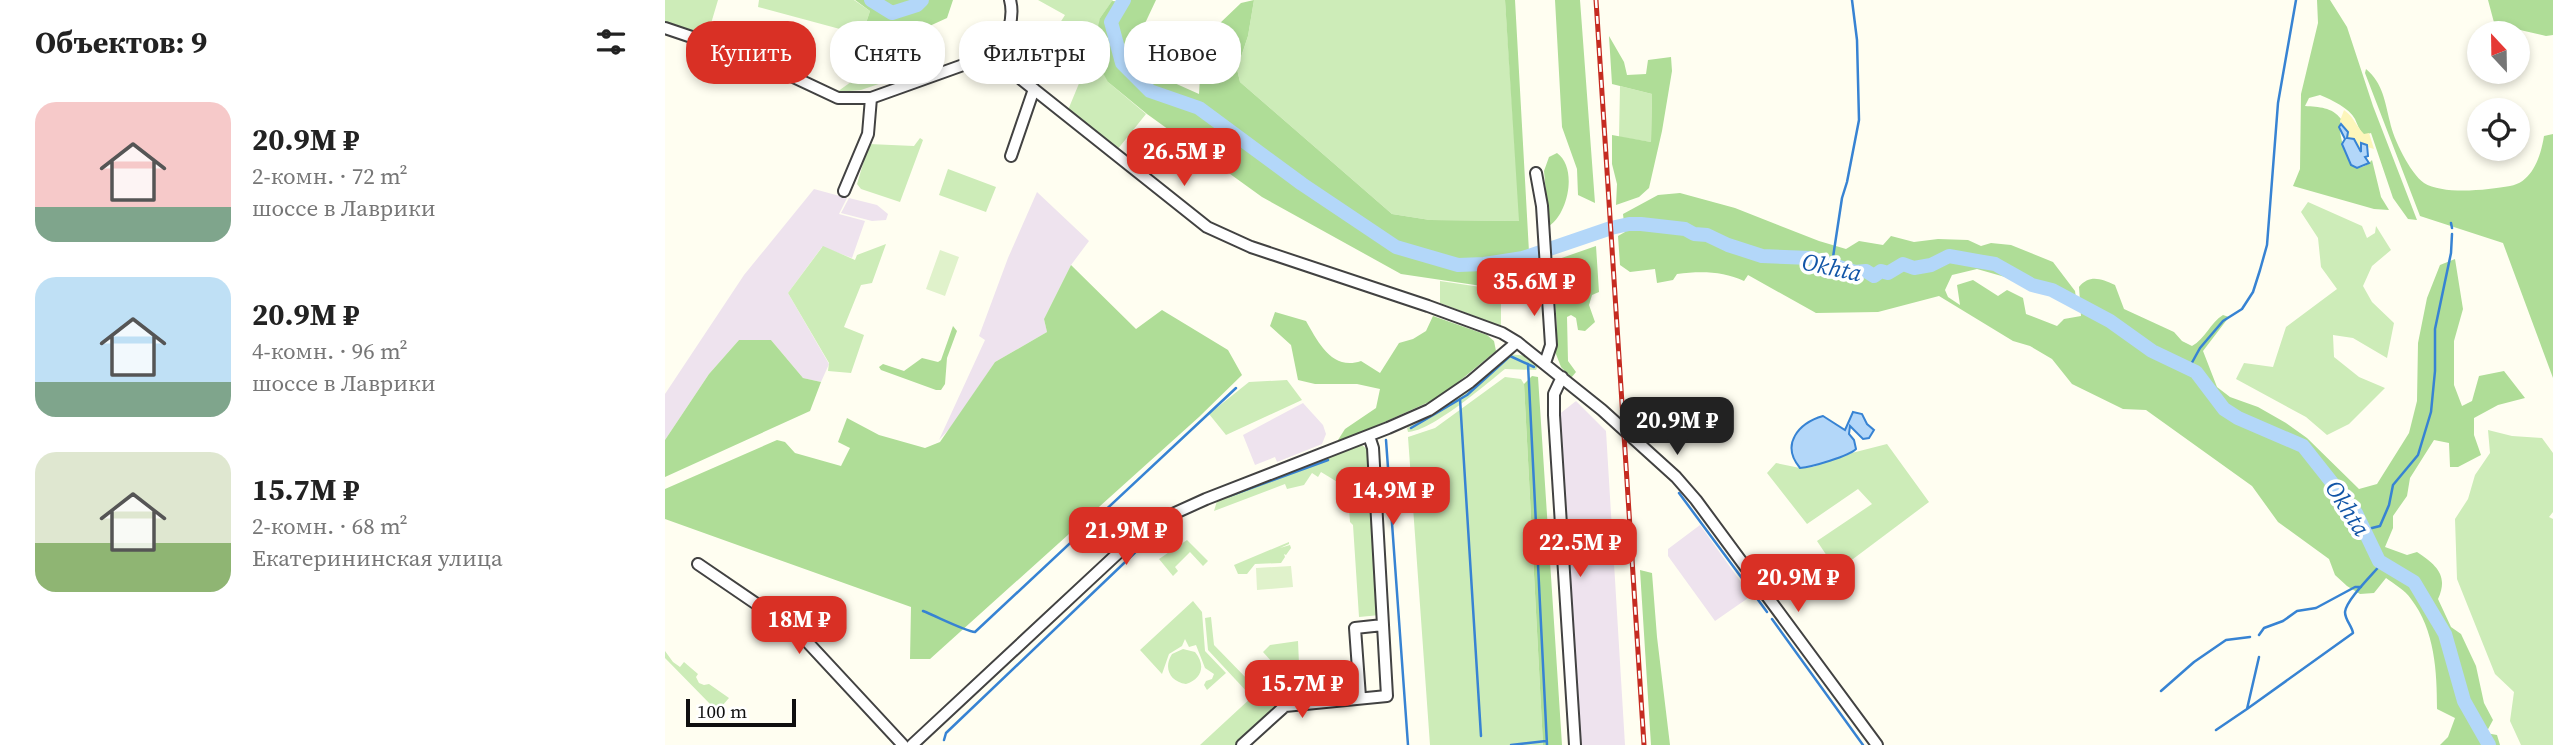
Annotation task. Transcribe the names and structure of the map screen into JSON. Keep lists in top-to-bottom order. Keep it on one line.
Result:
{"water":["Okhta"],"scale_bar":"100 m","north":"top","page":{"heading":"Объектов: 9","chip":["Купить","Снять","Фильтры","Новое"],"list":[{"name":"20.9M ₽","note":"2-комн. · 72 m² · шоссе в Лаврики"},{"name":"20.9M ₽","note":"4-комн. · 96 m² · шоссе в Лаврики"},{"name":"15.7M ₽","note":"2-комн. · 68 m² · Екатерининская улица"}],"price":["26.5M ₽","35.6M ₽","20.9M ₽","14.9M ₽","21.9M ₽","22.5M ₽","20.9M ₽","18M ₽","15.7M ₽"],"scale":"100 m"}}
